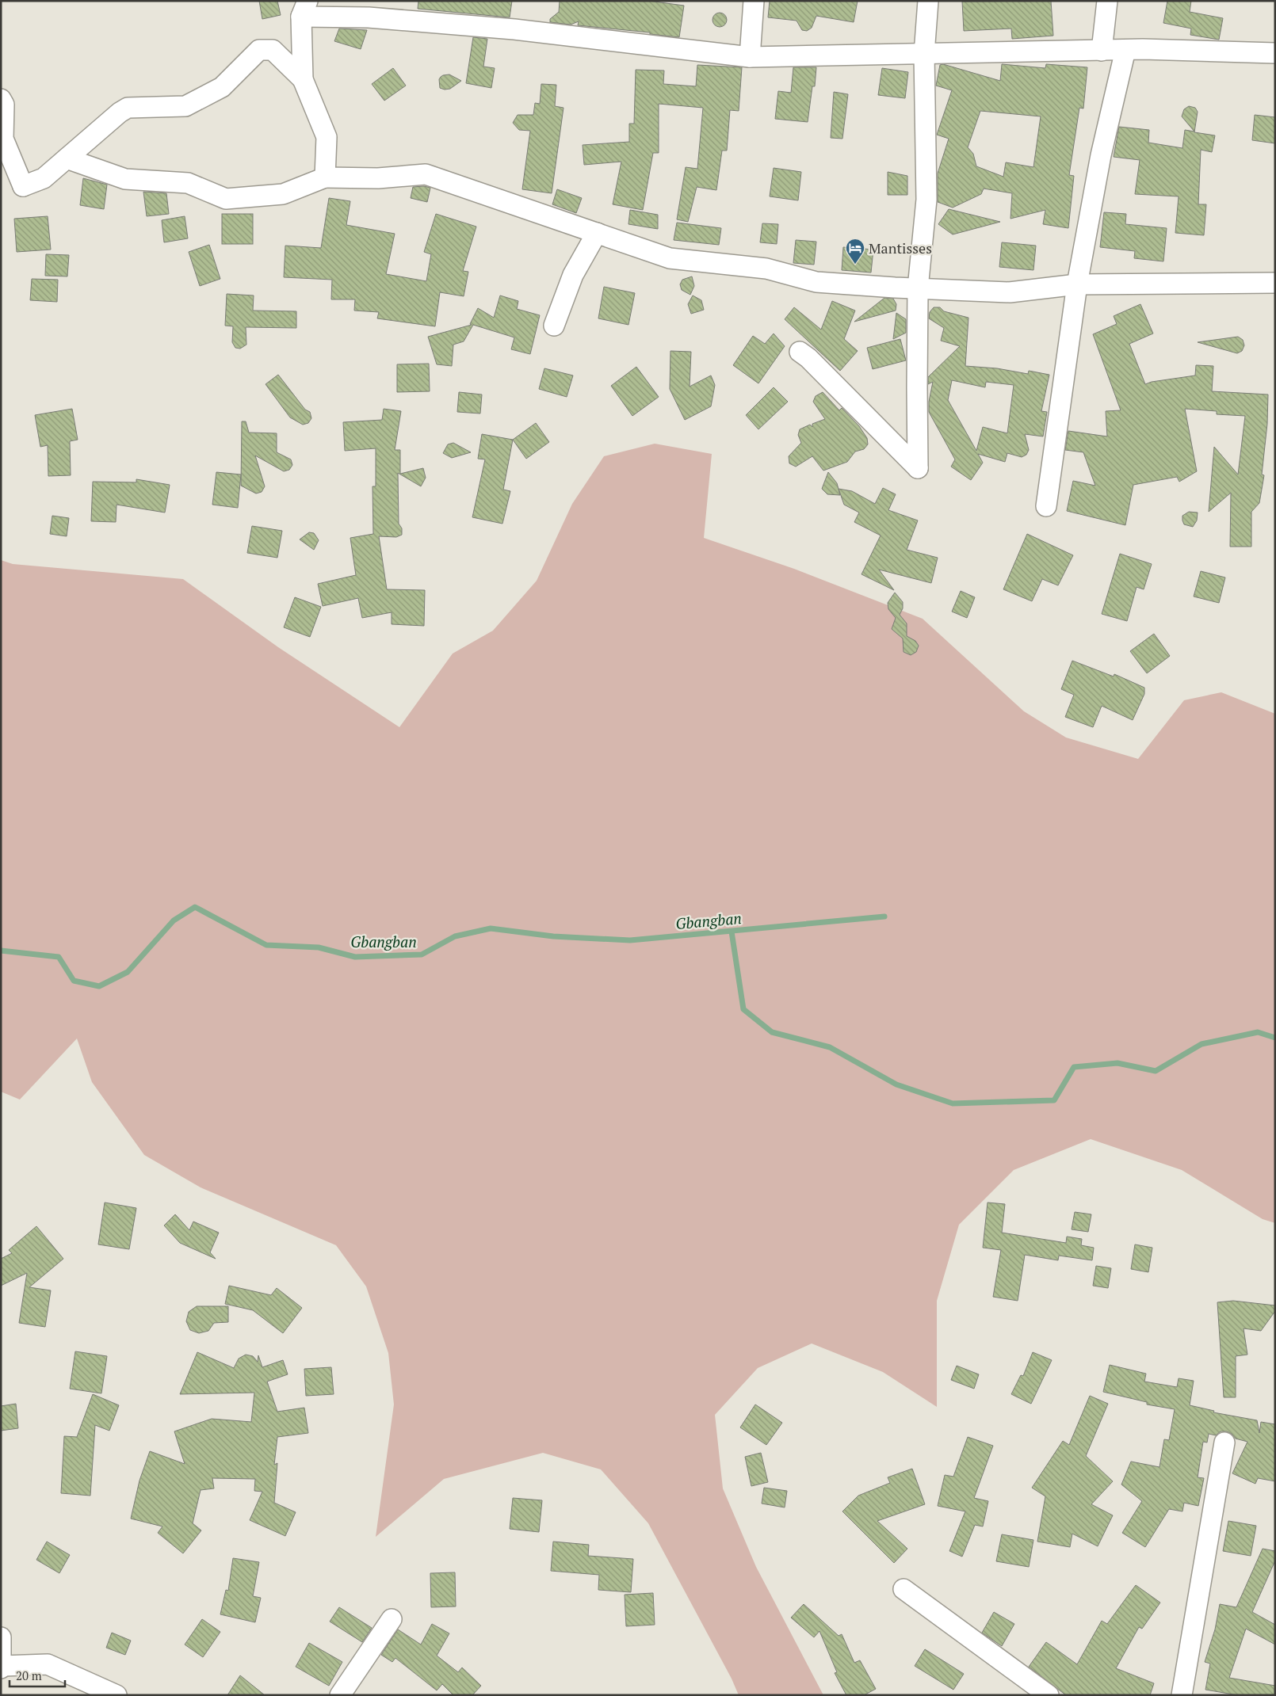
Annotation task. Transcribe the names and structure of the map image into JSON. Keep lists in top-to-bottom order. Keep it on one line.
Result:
{"water":["Gbangban"],"places":{"hotel":["Mantisses"]},"scale_bar":"20 m"}
